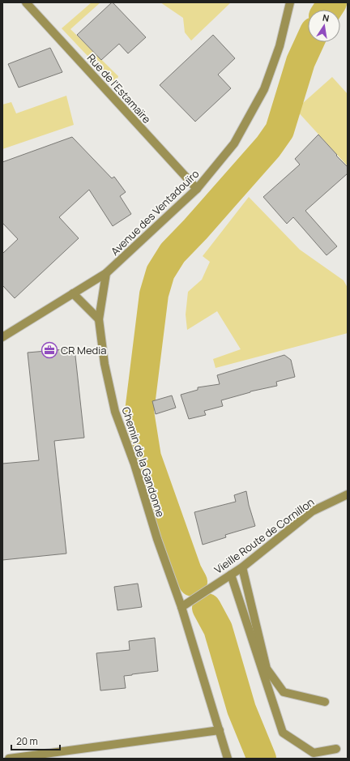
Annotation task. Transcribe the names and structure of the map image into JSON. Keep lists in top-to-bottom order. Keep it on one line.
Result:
{"streets":{"street":["Rue de l'Estamaïre","Avenue des Ventadouïro","Chemin de la Gandonne","Vieille Route de Cornillon"]},"crossings":[["Rue de l'Estamaïre","Avenue des Ventadouïro"],["Avenue des Ventadouïro","Chemin de la Gandonne"],["Chemin de la Gandonne","Vieille Route de Cornillon"]],"places":{"office":["CR Media"]},"scale_bar":"20 m","north":"top"}
